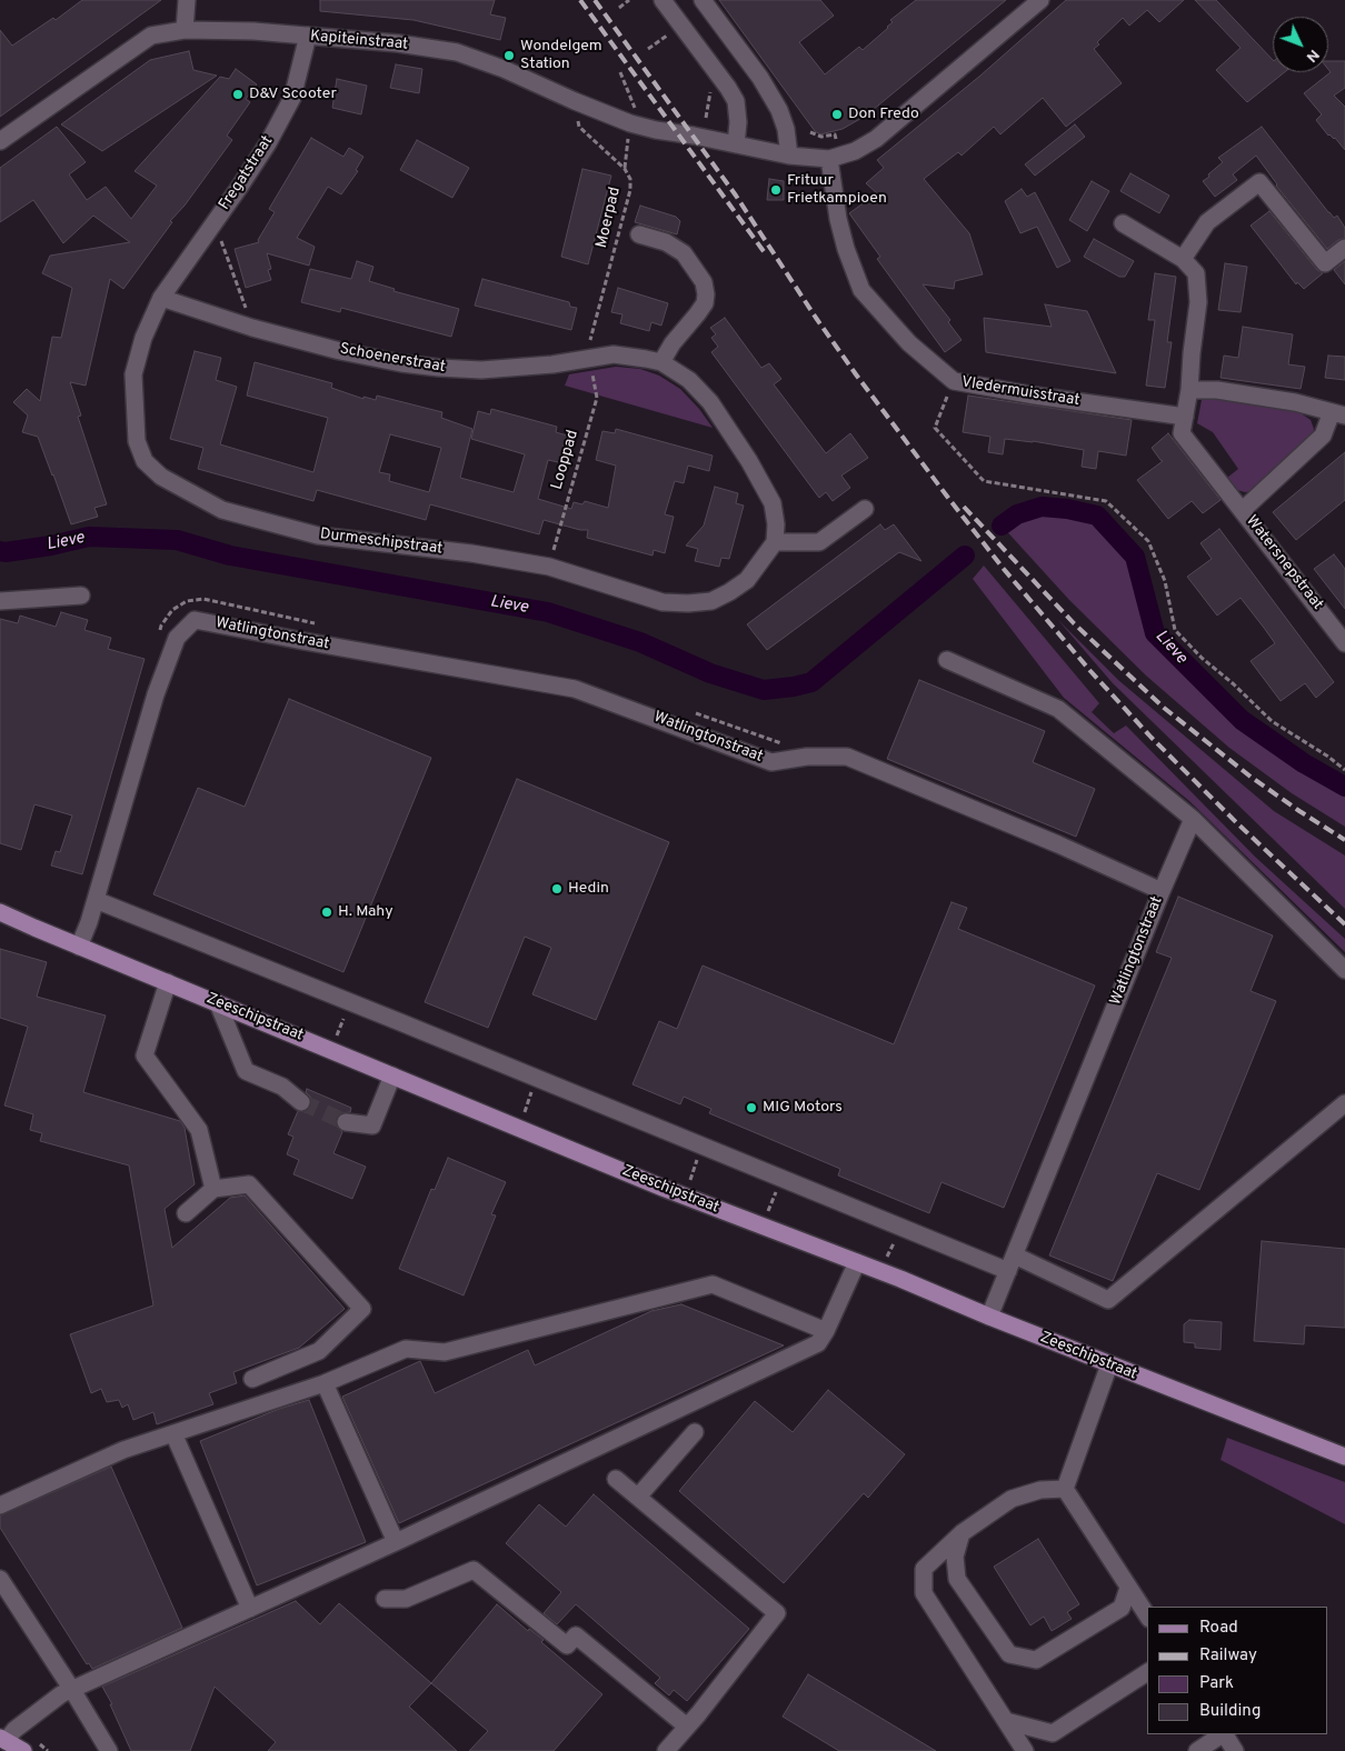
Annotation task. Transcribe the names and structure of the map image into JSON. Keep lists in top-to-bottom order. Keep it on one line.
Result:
{"streets":{"main road":["Zeeschipstraat"],"street":["Kapiteinstraat","Fregatstraat","Schoenerstraat","Vledermuisstraat","Durmeschipstraat","Watersnepstraat","Watlingtonstraat"],"path":["Moerpad","Looppad"]},"crossings":[["Kapiteinstraat","Fregatstraat"],["Kapiteinstraat","Moerpad"],["Kapiteinstraat","Vledermuisstraat"],["Fregatstraat","Schoenerstraat"],["Fregatstraat","Durmeschipstraat"],["Moerpad","Schoenerstraat"],["Moerpad","Looppad"],["Schoenerstraat","Looppad"],["Schoenerstraat","Durmeschipstraat"],["Vledermuisstraat","Watersnepstraat"],["Looppad","Durmeschipstraat"],["Watlingtonstraat","Zeeschipstraat"]],"water":["Lieve"],"places":["Wondelgem Station","D&V Scooter","Don Fredo","Frituur Frietkampioen","Hedin","H. Mahy","MIG Motors"],"legend":["Road","Railway","Park","Building"],"north":"bottom right"}
